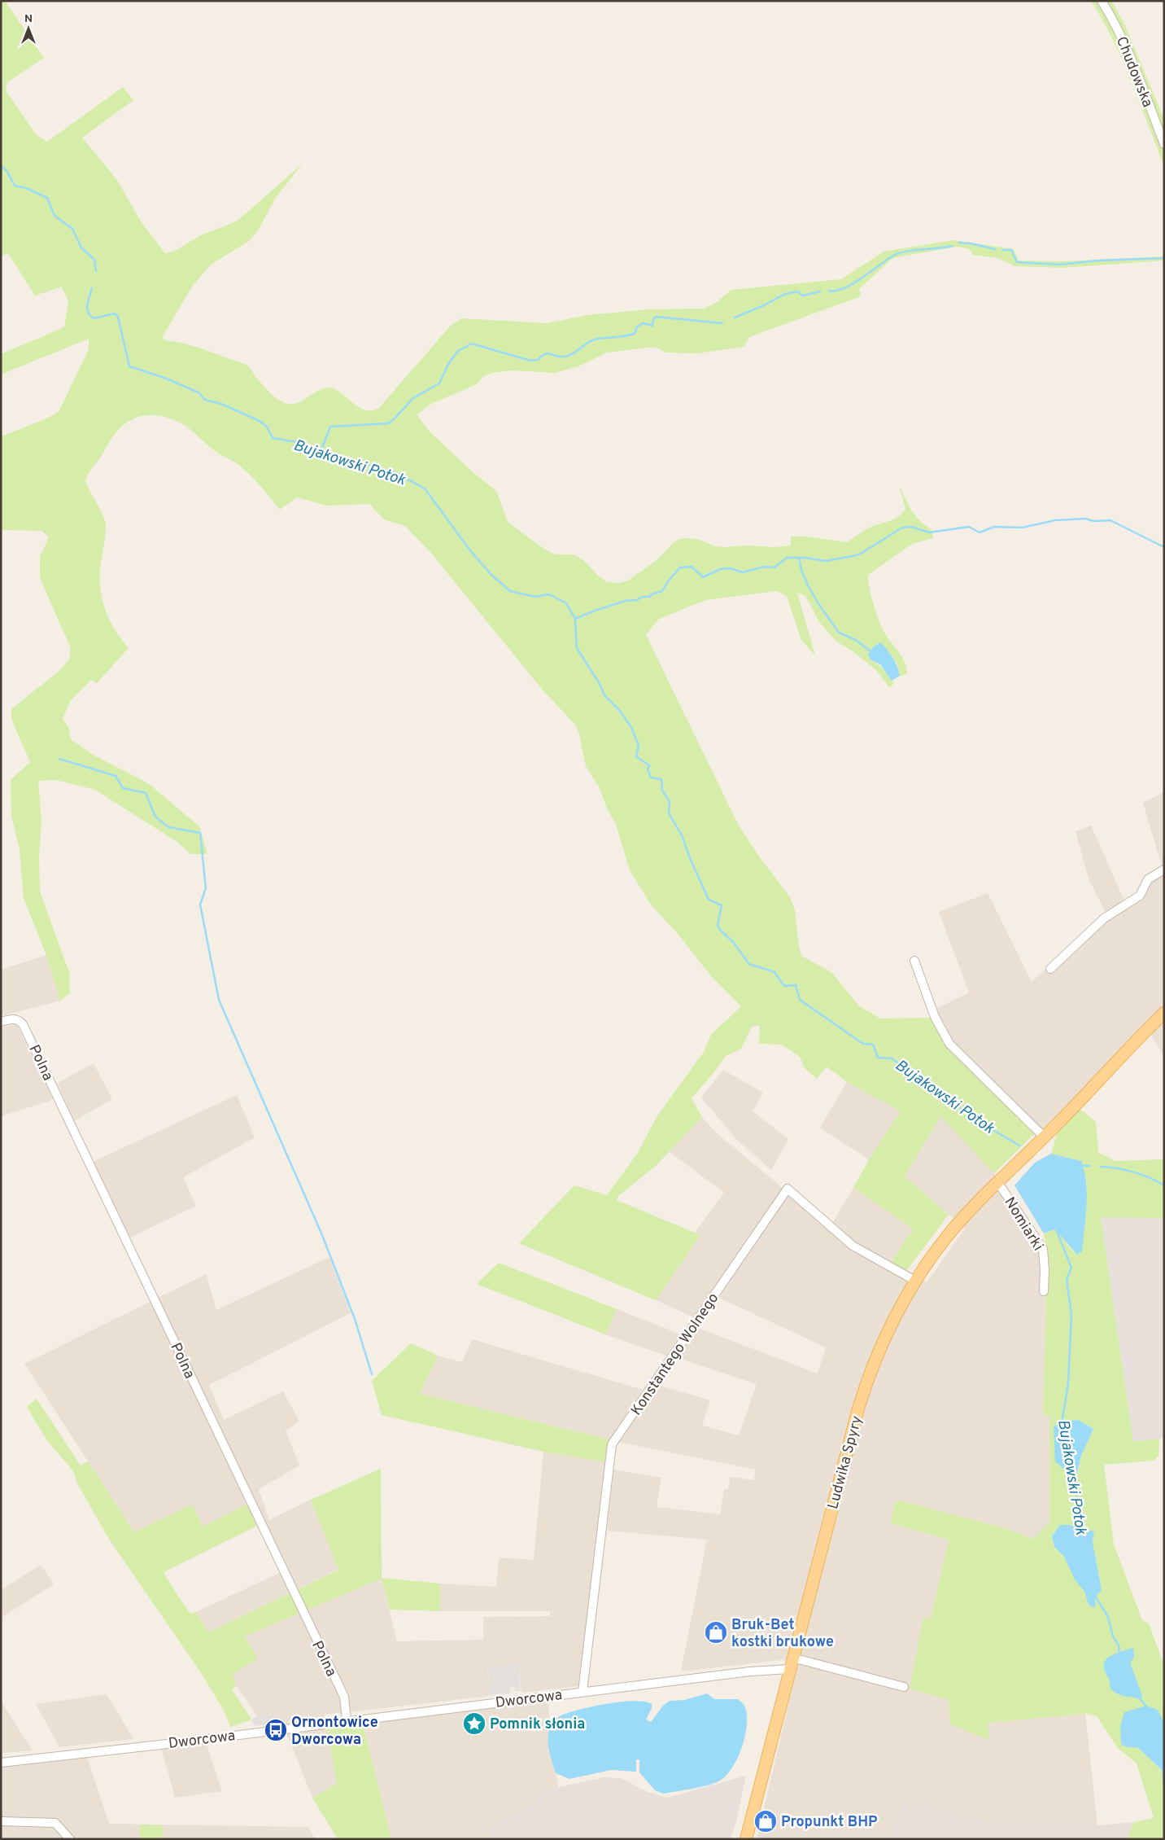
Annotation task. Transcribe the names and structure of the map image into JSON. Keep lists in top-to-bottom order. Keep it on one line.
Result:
{"streets":{"main road":["Ludwika Spyry"],"street":["Chudowska","Polna","Nomiarki","Konstantego Wolnego","Dworcowa"]},"crossings":[["Polna","Dworcowa"],["Nomiarki","Ludwika Spyry"],["Konstantego Wolnego","Ludwika Spyry"],["Konstantego Wolnego","Dworcowa"],["Ludwika Spyry","Dworcowa"]],"water":["Bujakowski Potok"],"places":{"shop":["Bruk-Bet kostki brukowe","Propunkt BHP"],"place":["Pomnik słonia"],"bus stop":["Ornontowice Dworcowa"]},"north":"top"}
